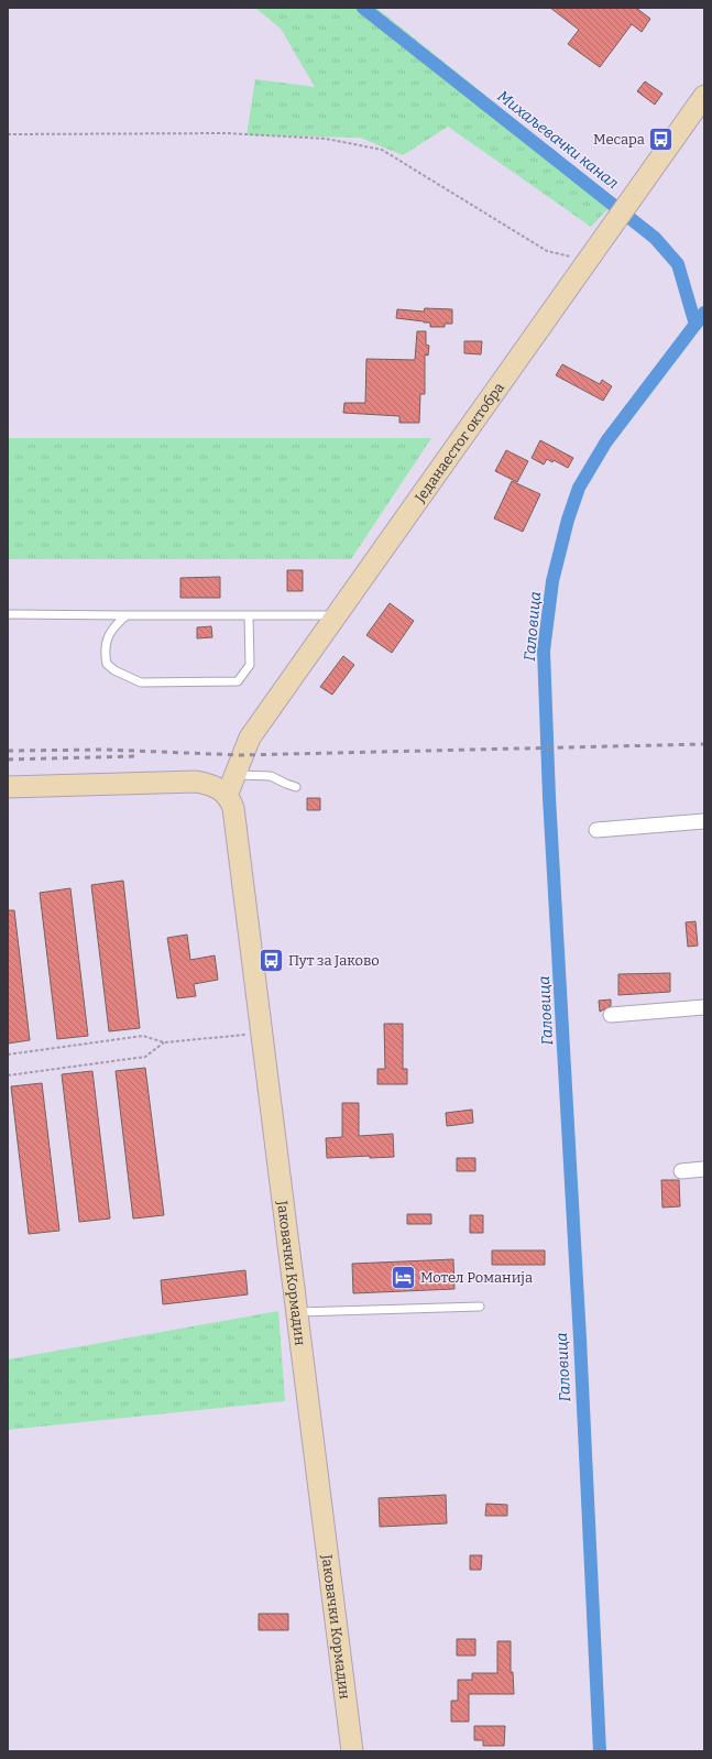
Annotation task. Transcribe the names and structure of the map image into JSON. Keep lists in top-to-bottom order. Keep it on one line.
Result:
{"streets":{"main road":["Једанаестог октобра","Јаковачки Кормадин"]},"crossings":[["Једанаестог октобра","Јаковачки Кормадин"]],"water":["Михаљевачки канал","Галовица"],"places":{"bus stop":["Месара","Пут за Јаково"],"hotel":["Мотел Романија"]}}
